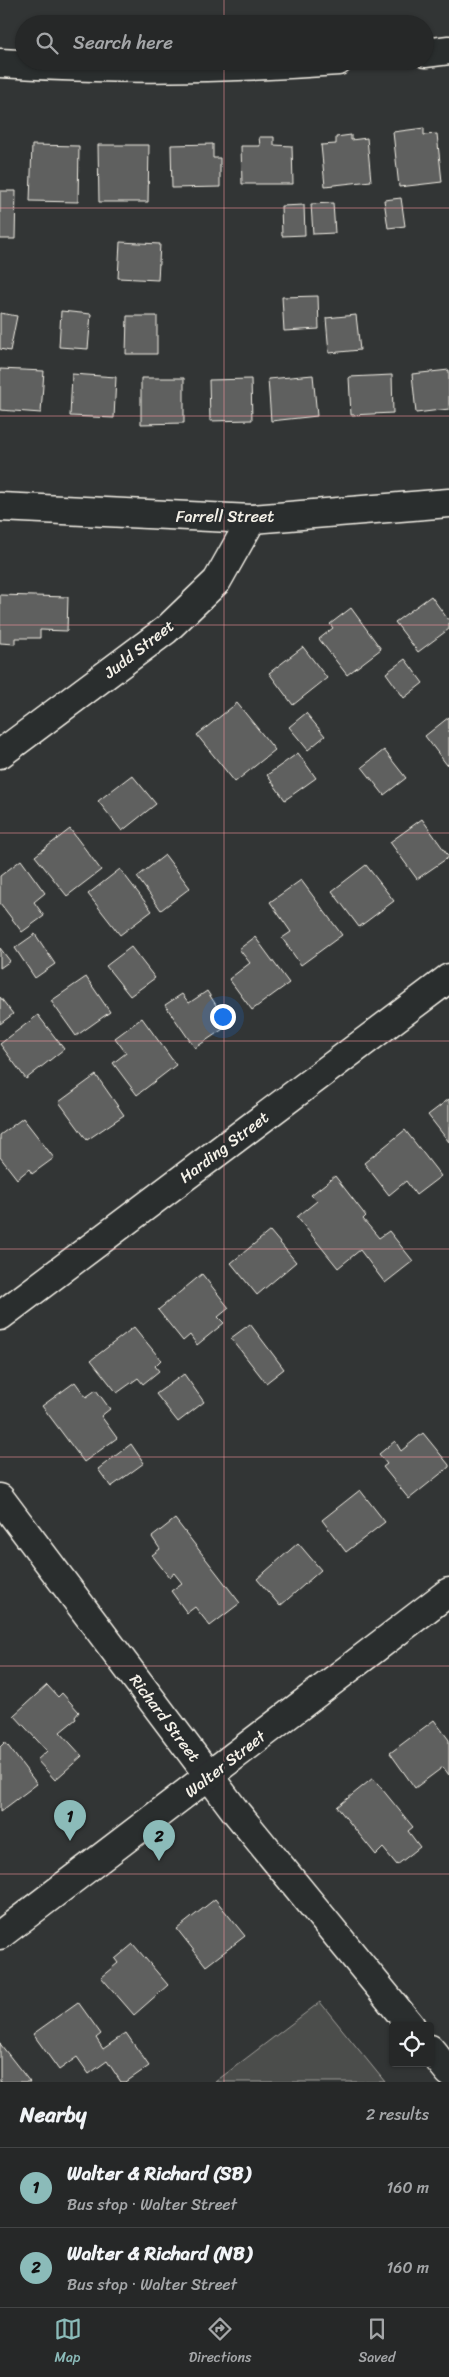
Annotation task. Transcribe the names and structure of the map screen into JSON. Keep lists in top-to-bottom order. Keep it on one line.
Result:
{"streets":{"street":["Farrell Street","Judd Street","Harding Street","Richard Street","Walter Street"]},"crossings":[["Farrell Street","Judd Street"],["Richard Street","Walter Street"]],"page":{"search":"Search here","pins":["1","2"],"heading":["Nearby","2 results"],"list":[{"mark":"1","name":"Walter & Richard (SB)","note":"Bus stop · Walter Street","value":"160 m"},{"mark":"2","name":"Walter & Richard (NB)","note":"Bus stop · Walter Street","value":"160 m"}],"nav":["Map","Directions","Saved"]}}
